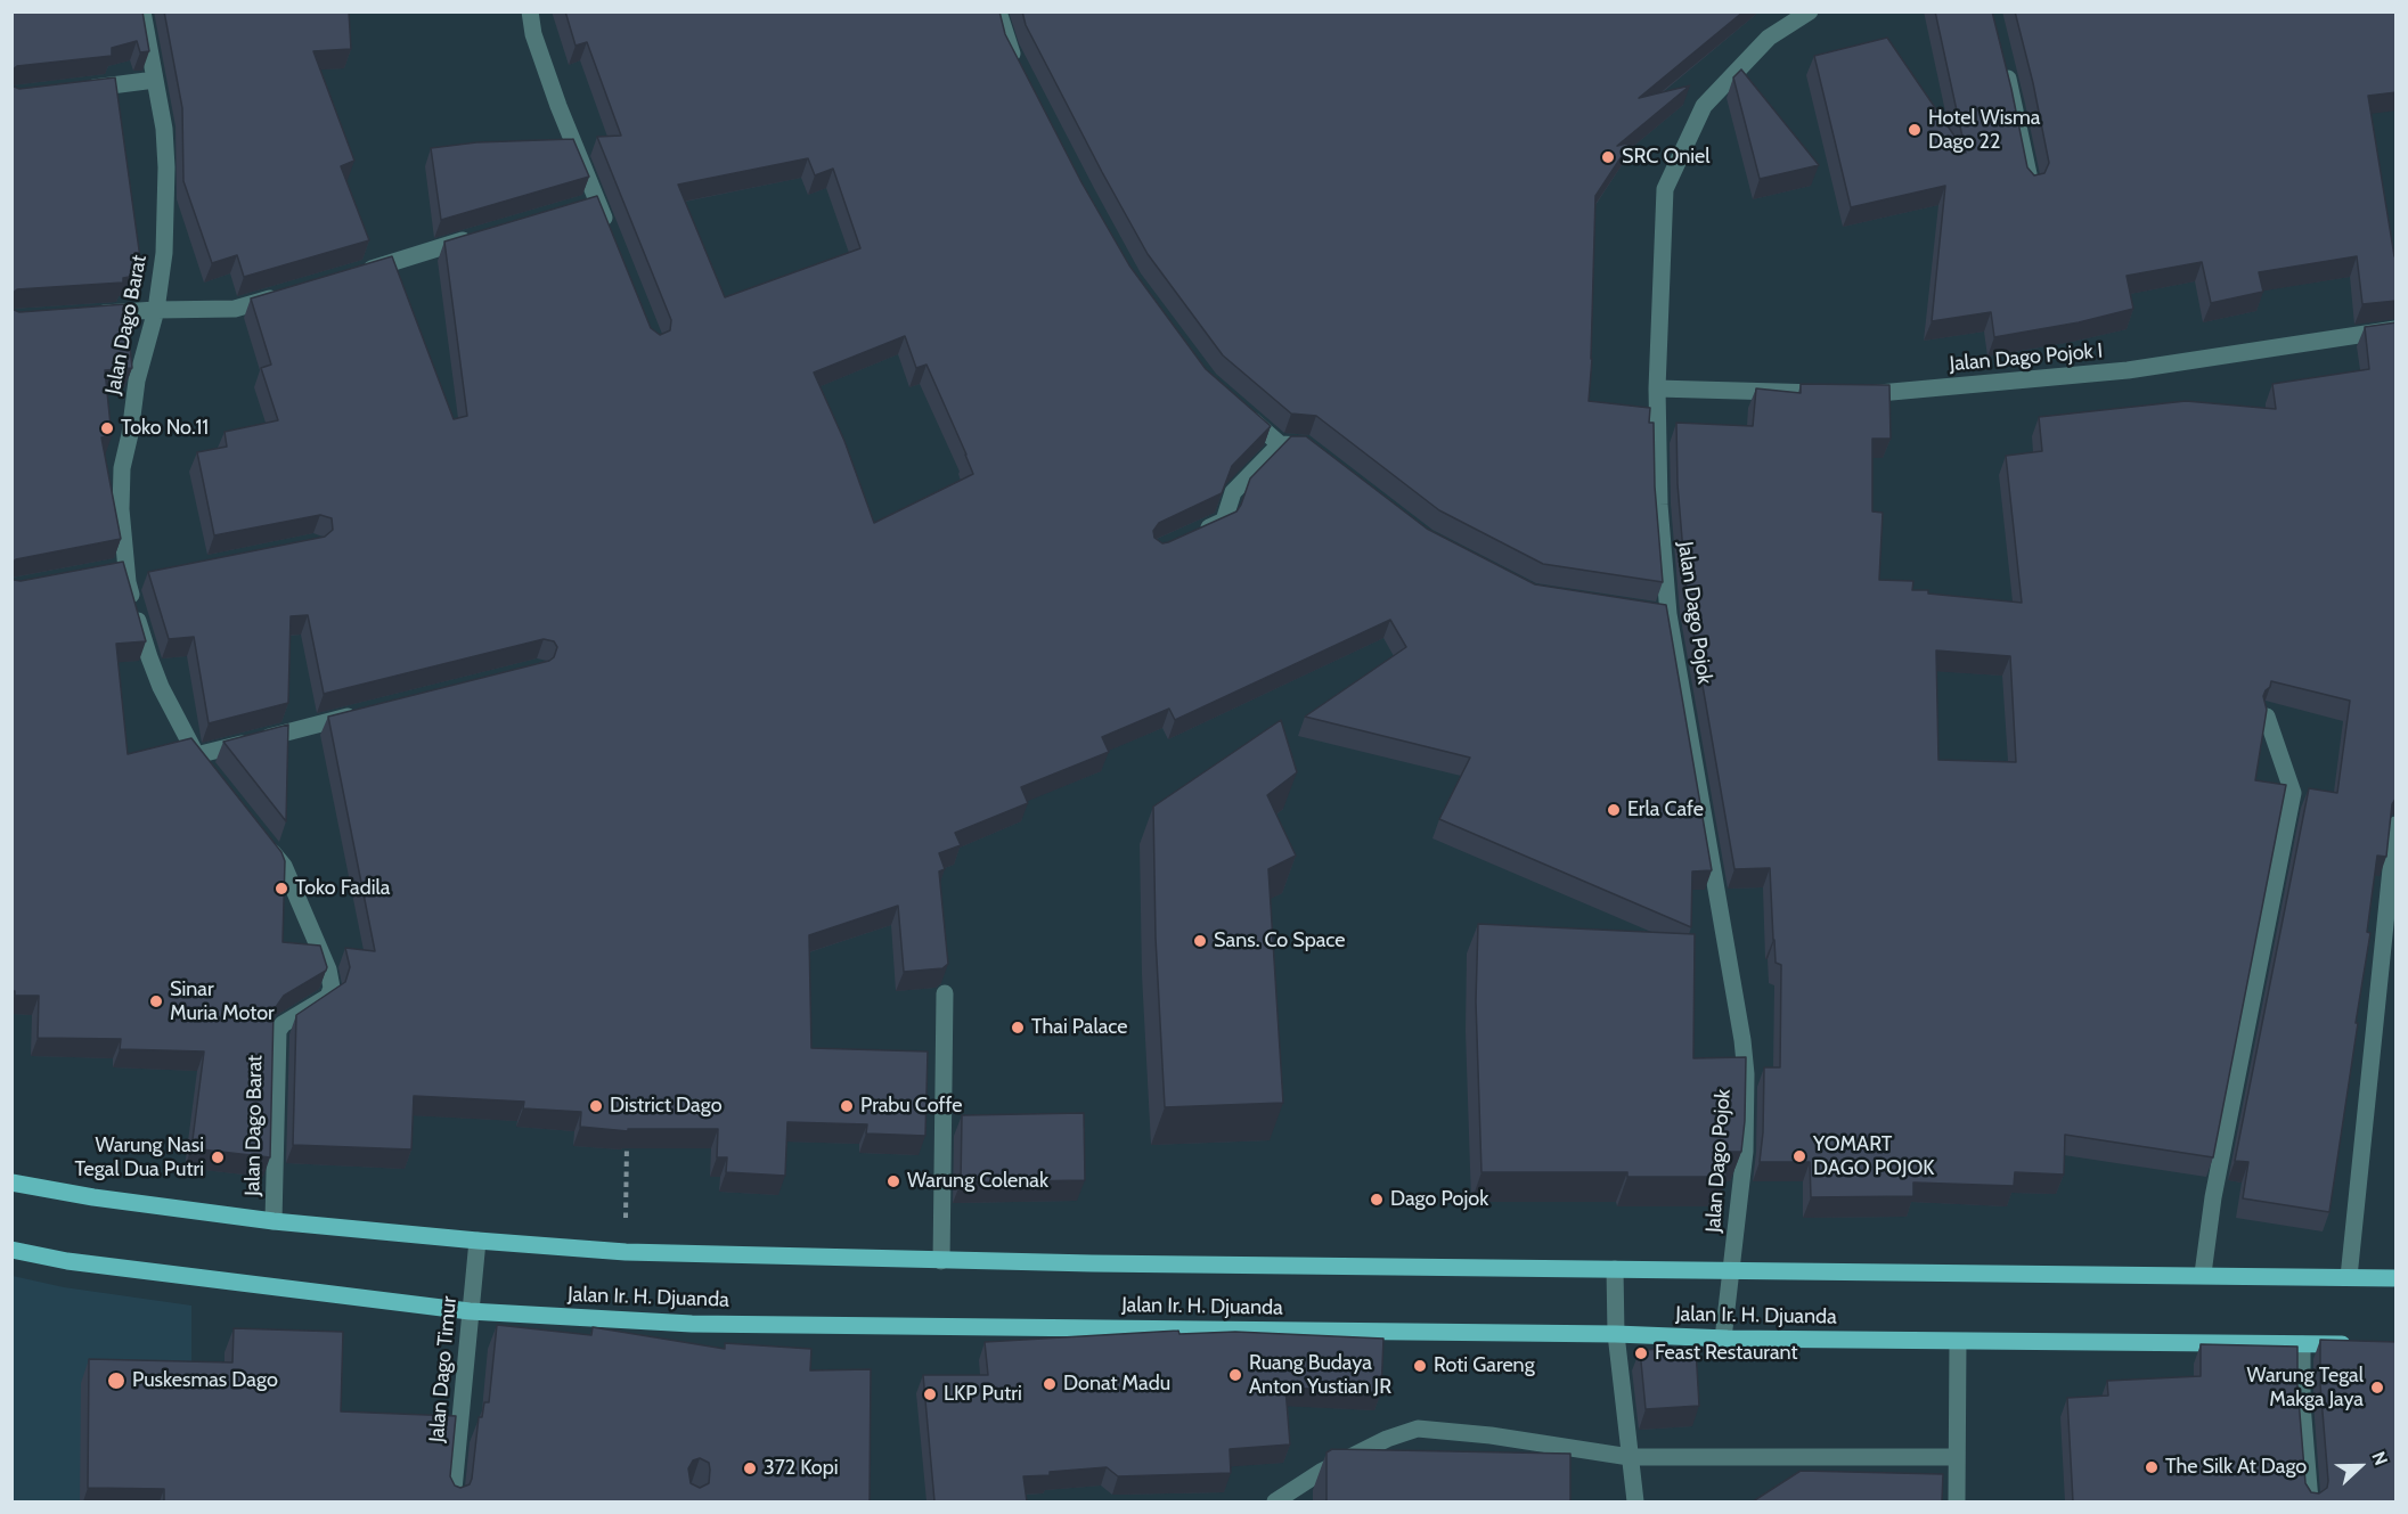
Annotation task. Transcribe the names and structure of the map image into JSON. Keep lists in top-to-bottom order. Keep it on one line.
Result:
{"streets":{"main road":["Jalan Ir. H. Djuanda"],"street":["Jalan Dago Barat","Jalan Dago Pojok I","Jalan Dago Pojok","Jalan Dago Timur"]},"crossings":[["Jalan Dago Barat","Jalan Ir. H. Djuanda"],["Jalan Dago Pojok I","Jalan Dago Pojok"],["Jalan Dago Pojok","Jalan Ir. H. Djuanda"],["Jalan Ir. H. Djuanda","Jalan Dago Timur"]],"places":["Hotel Wisma Dago 22","SRC Oniel","Toko No.11","Erla Cafe","Toko Fadila","Sans. Co Space","Sinar Muria Motor","Thai Palace","District Dago","Prabu Coffe","YOMART DAGO POJOK","Warung Nasi Tegal Dua Putri","Warung Colenak","Dago Pojok","Feast Restaurant","Roti Gareng","Ruang Budaya Anton Yustian JR","Puskesmas Dago","Donat Madu","Warung Tegal Makga Jaya","LKP Putri","The Silk At Dago","372 Kopi"],"north":"right"}
